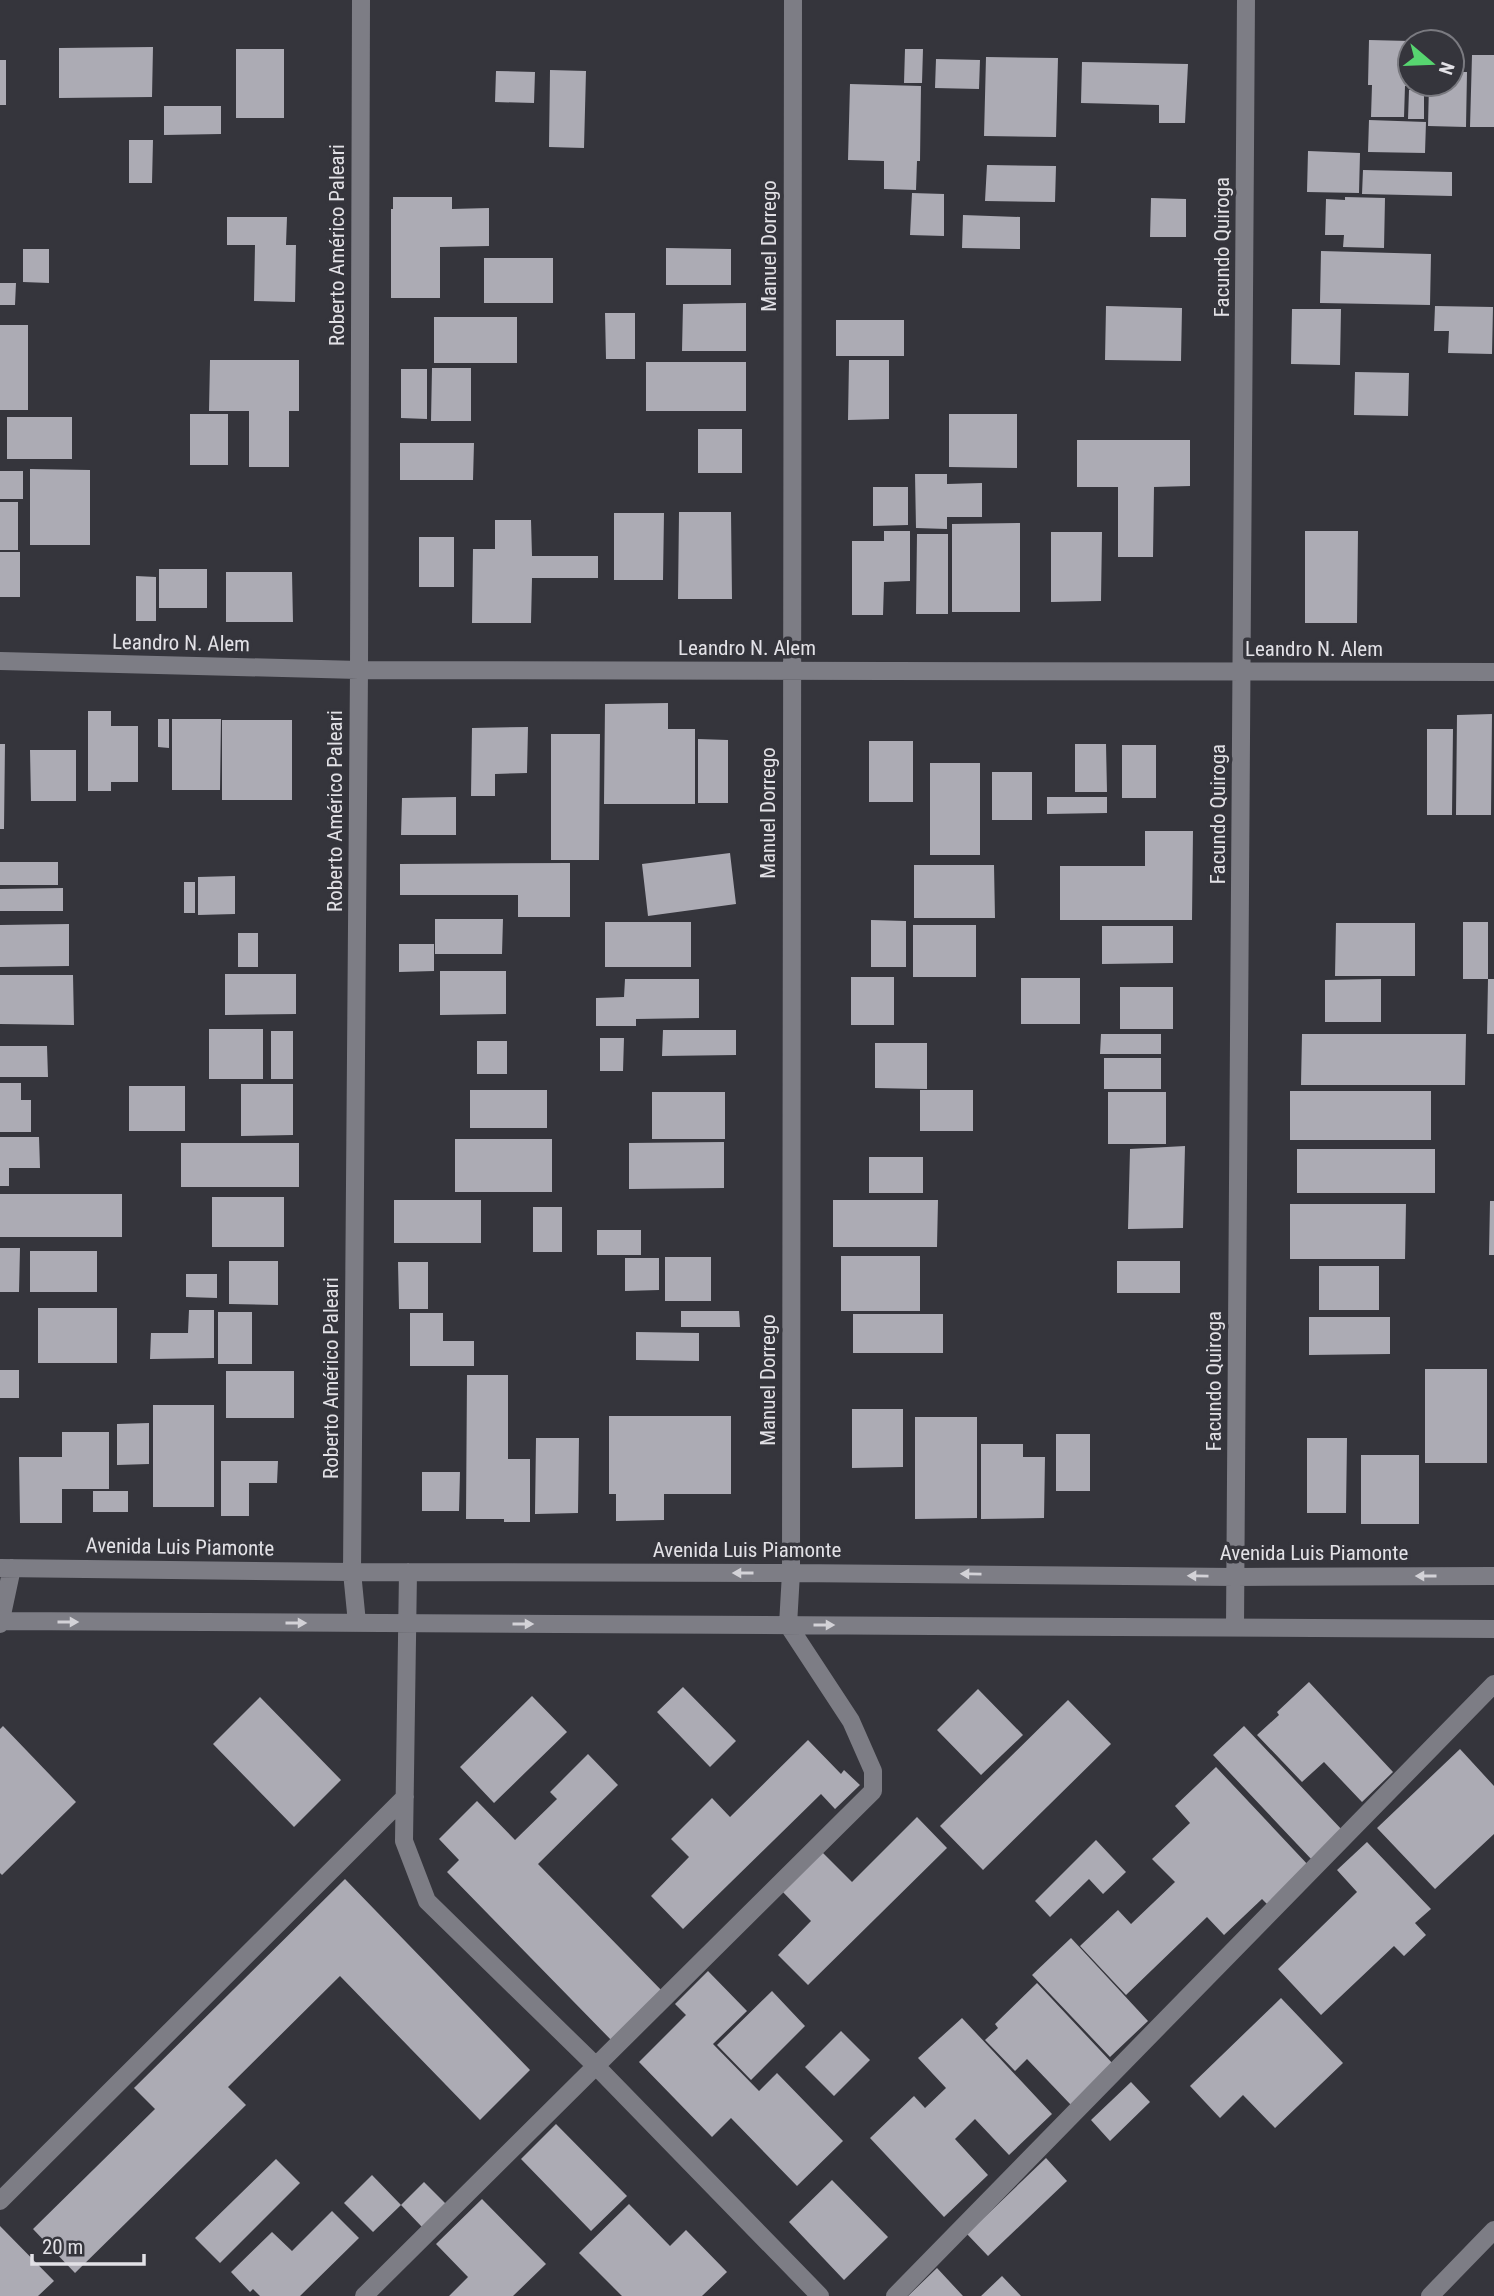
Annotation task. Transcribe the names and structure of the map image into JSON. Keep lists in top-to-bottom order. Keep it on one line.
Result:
{"streets":{"street":["Roberto Américo Paleari","Manuel Dorrego","Facundo Quiroga","Leandro N. Alem","Avenida Luis Piamonte"]},"crossings":[["Roberto Américo Paleari","Leandro N. Alem"],["Roberto Américo Paleari","Avenida Luis Piamonte"],["Manuel Dorrego","Leandro N. Alem"],["Manuel Dorrego","Avenida Luis Piamonte"],["Facundo Quiroga","Leandro N. Alem"],["Facundo Quiroga","Avenida Luis Piamonte"]],"scale_bar":"20 m","north":"right"}
